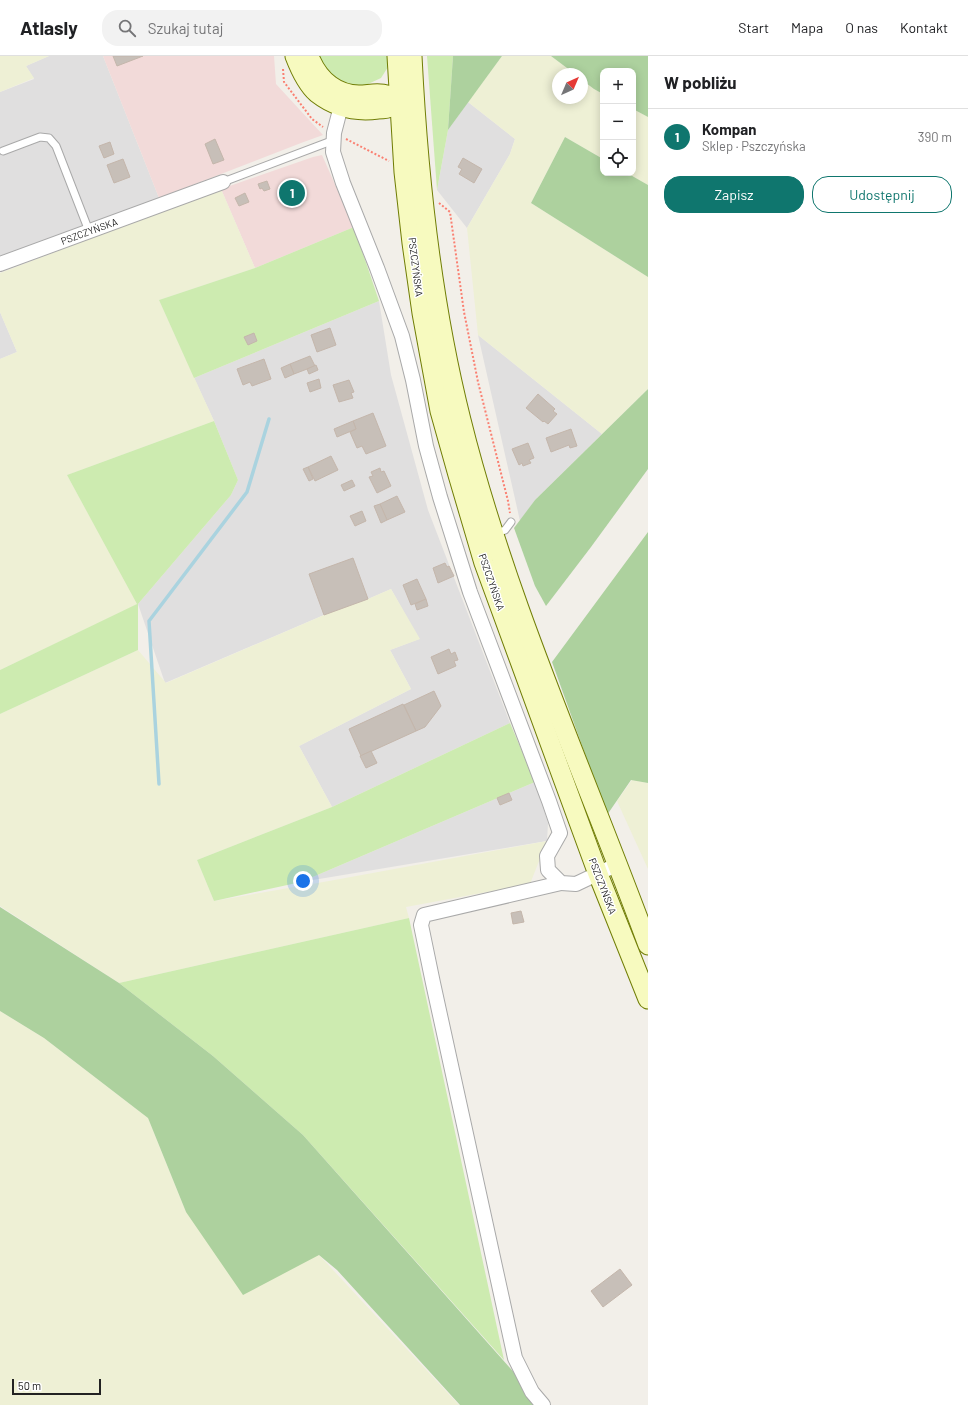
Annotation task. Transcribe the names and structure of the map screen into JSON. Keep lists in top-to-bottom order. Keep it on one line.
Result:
{"streets":{"main road":["PSZCZYŃSKA"]},"scale_bar":"50 m","north":"top right","page":{"header":"Atlasly","search":"Szukaj tutaj","nav":["Start","Mapa","O nas","Kontakt"],"heading":"W pobliżu","map_buttons":["+","−"],"list":[{"mark":"1","name":"Kompan","note":"Sklep · Pszczyńska","value":"390 m"}],"buttons":["Zapisz","Udostępnij"],"pins":"1","scale":"50 m"}}
